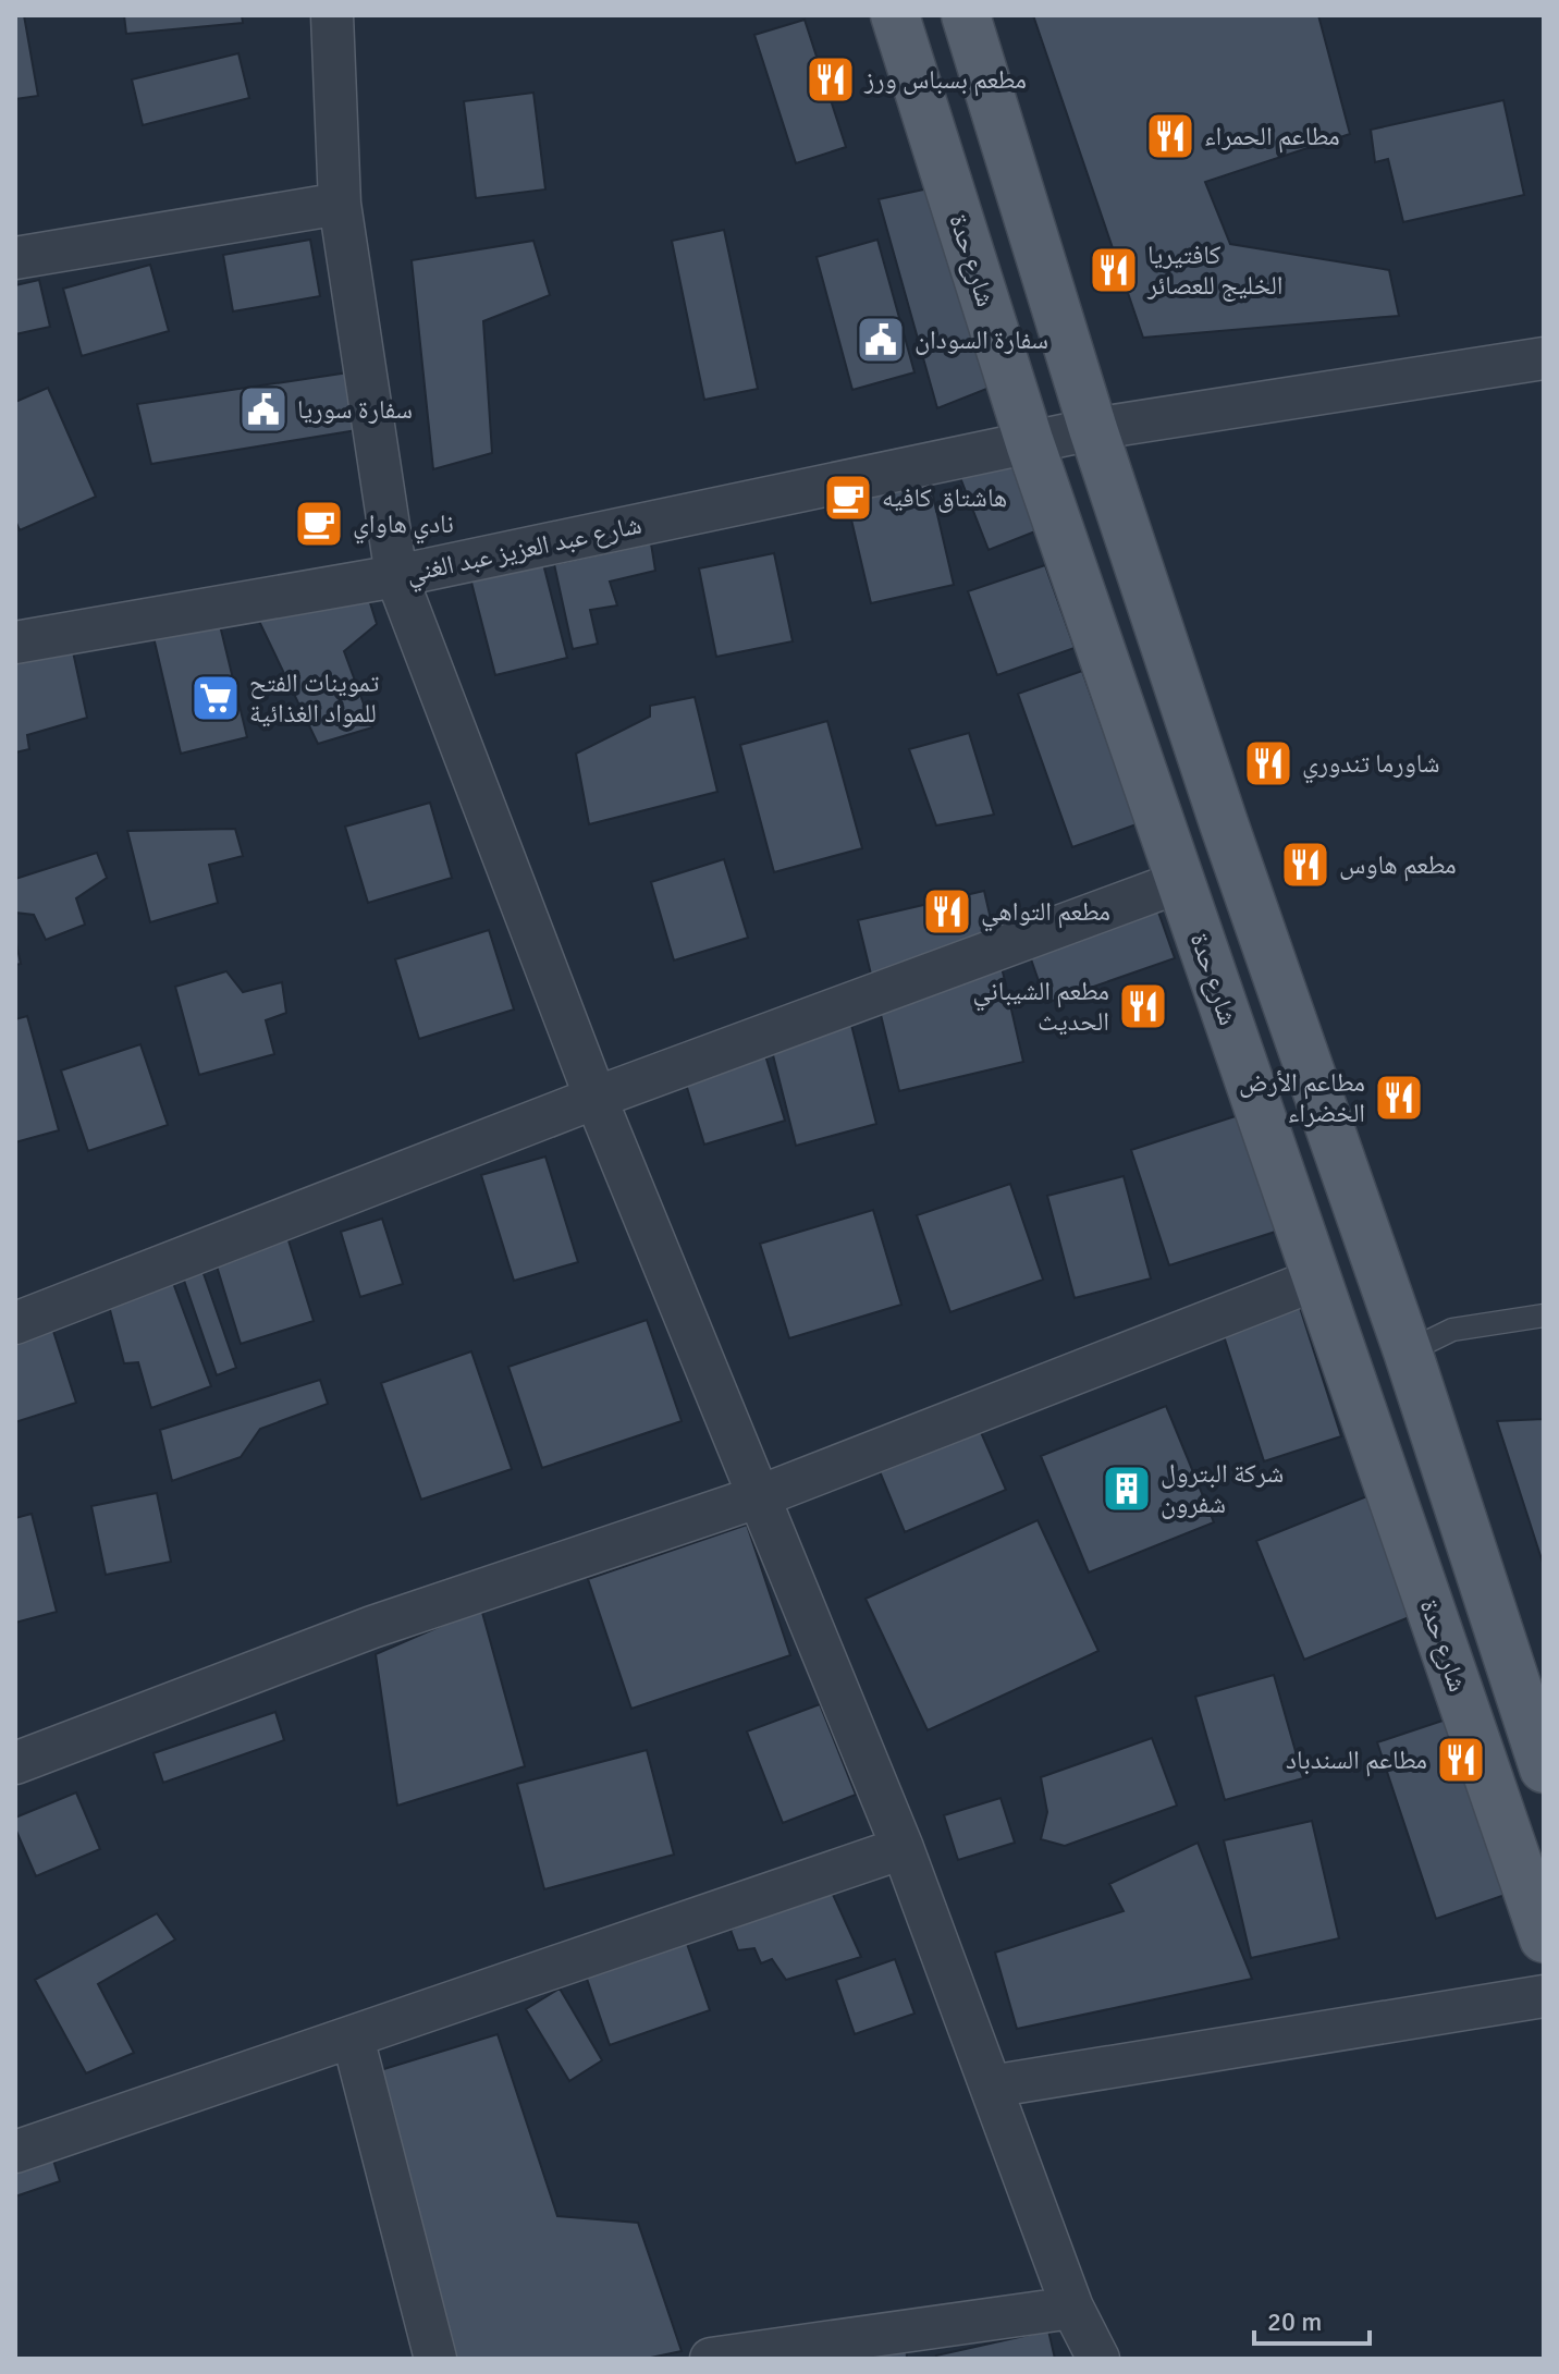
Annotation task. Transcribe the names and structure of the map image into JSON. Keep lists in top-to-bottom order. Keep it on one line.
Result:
{"streets":{"main road":["شارع حدة"],"street":["شارع عبد العزيز عبد الغني"]},"crossings":[["شارع حدة","شارع عبد العزيز عبد الغني"]],"places":{"restaurant":["مطعم بسباس ورز","مطاعم الحمراء","كافتيريا الخليج للعصائر","شاورما تندوري","مطعم هاوس","مطعم التواهي","مطعم الشيباني الحديث","مطاعم الأرض الخضراء","مطاعم السندباد"],"public building":["سفارة السودان","سفارة سوريا"],"cafe":["هاشتاق كافيه","نادي هاواي"],"supermarket":["تموينات الفتح للمواد الغذائية"],"building":["شركة البترول شفرون"]},"scale_bar":"20 m"}
